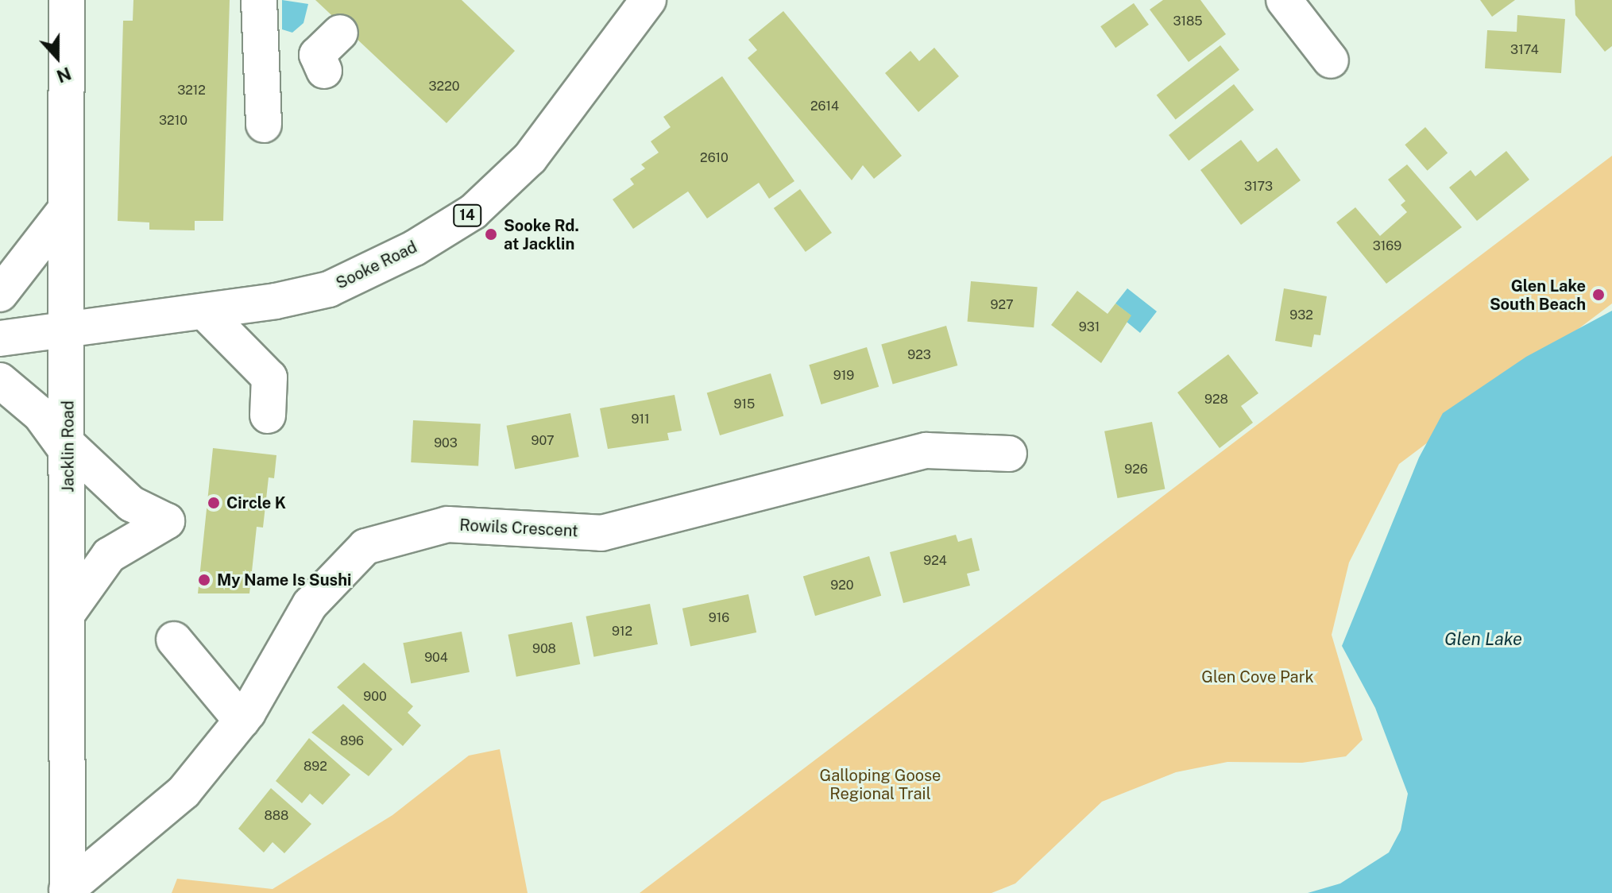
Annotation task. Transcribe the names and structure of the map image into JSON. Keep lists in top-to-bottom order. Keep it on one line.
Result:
{"streets":{"main road":["14","Sooke Road","Jacklin Road","Rowils Crescent"]},"crossings":[["Sooke Road","Jacklin Road"],["Jacklin Road","Rowils Crescent"]],"water":["Glen Lake"],"parks":["Glen Cove Park","Galloping Goose Regional Trail"],"places":["Sooke Rd. at Jacklin","Glen Lake South Beach","Circle K","My Name Is Sushi"],"house_numbers":["3185","3174","3220","3212","2614","3210","2610","3173","3169","927","932","931","923","919","928","915","911","907","903","926","924","920","916","912","908","904","900","896","892","888"],"north":"bottom"}
